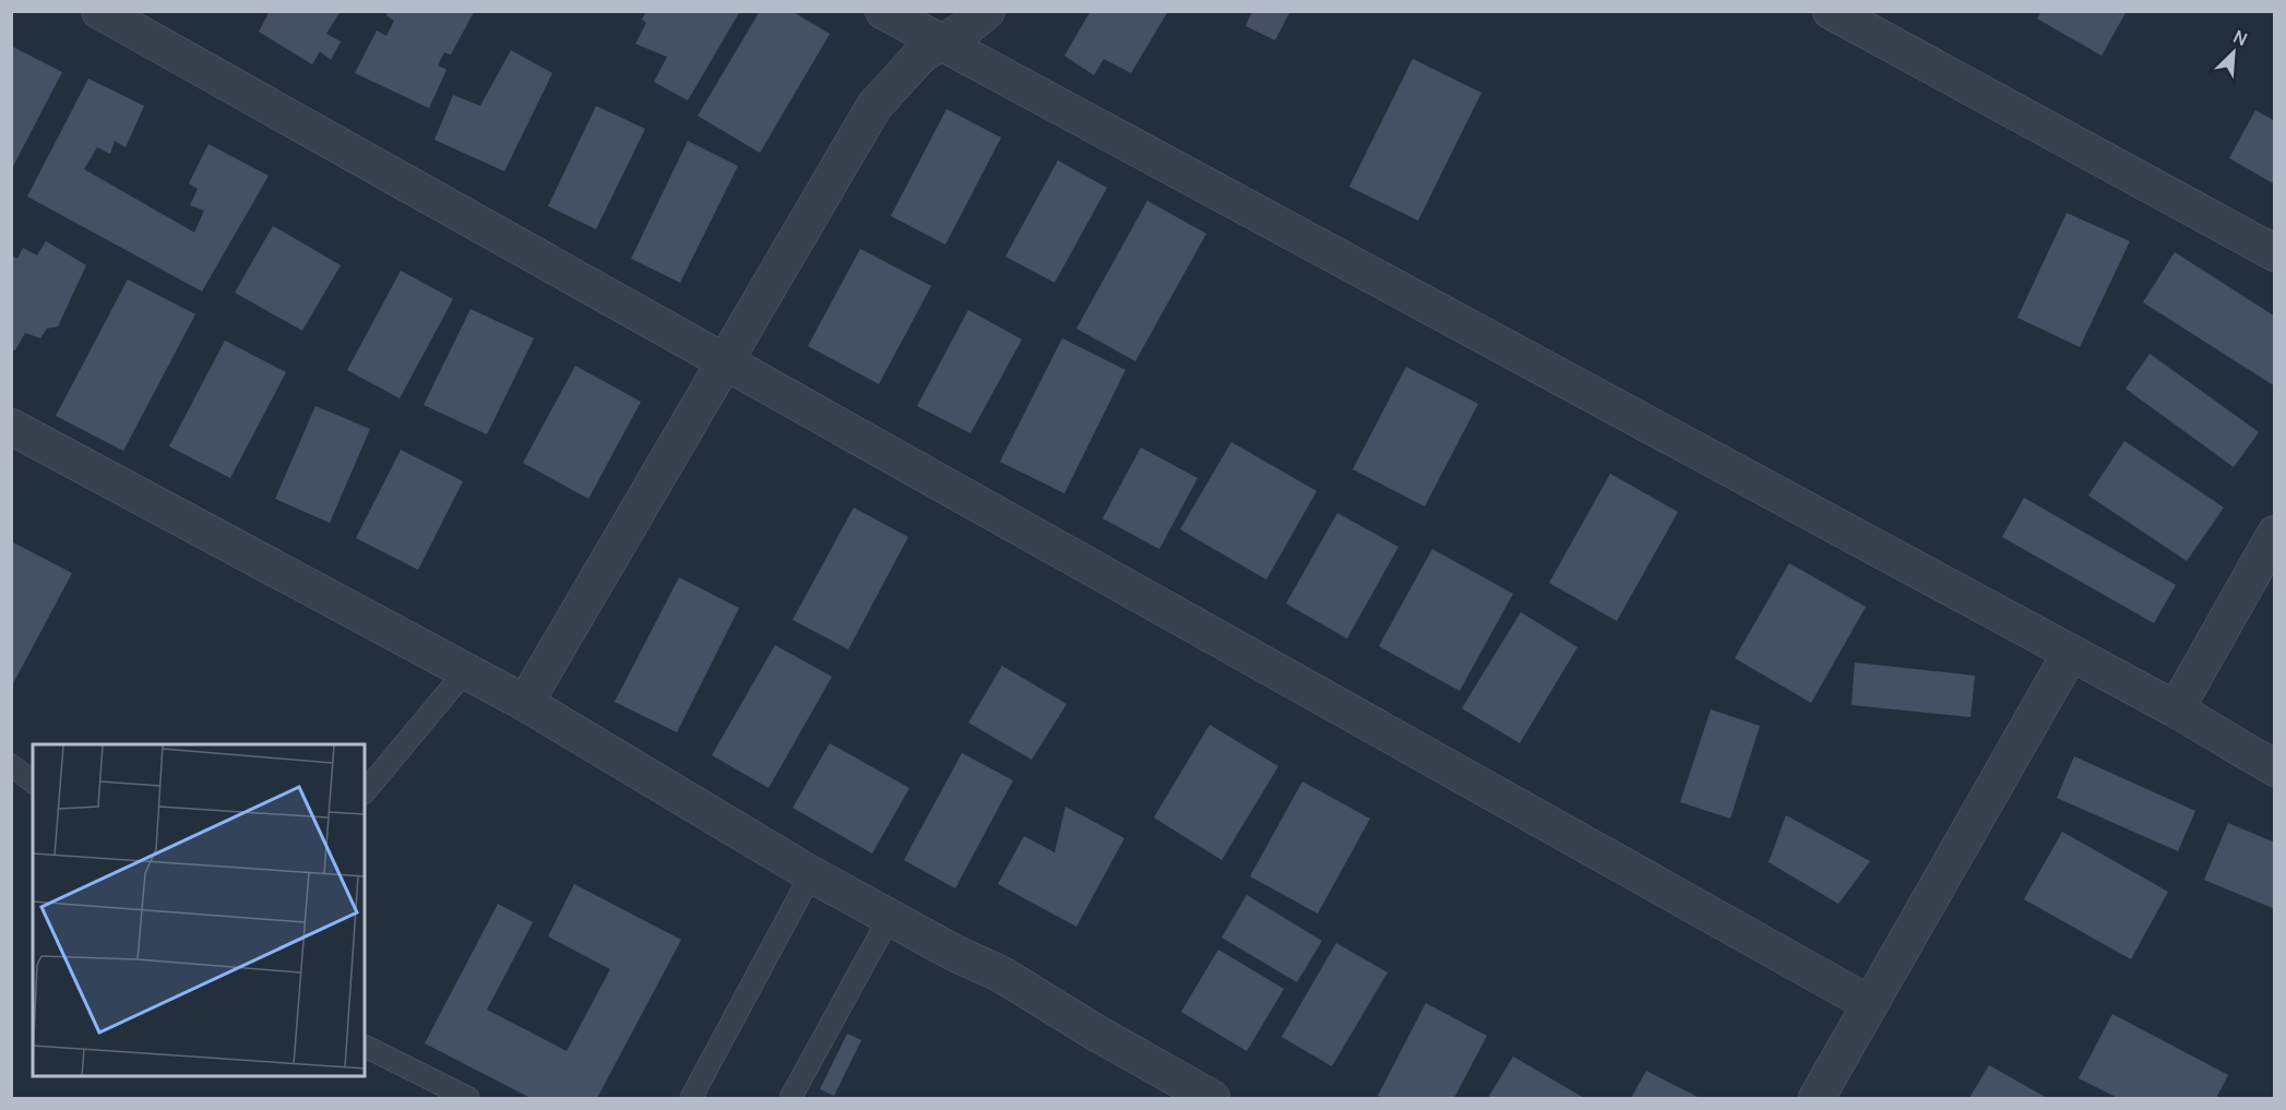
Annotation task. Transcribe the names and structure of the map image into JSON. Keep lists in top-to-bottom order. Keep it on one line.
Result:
{"north":"top right"}
